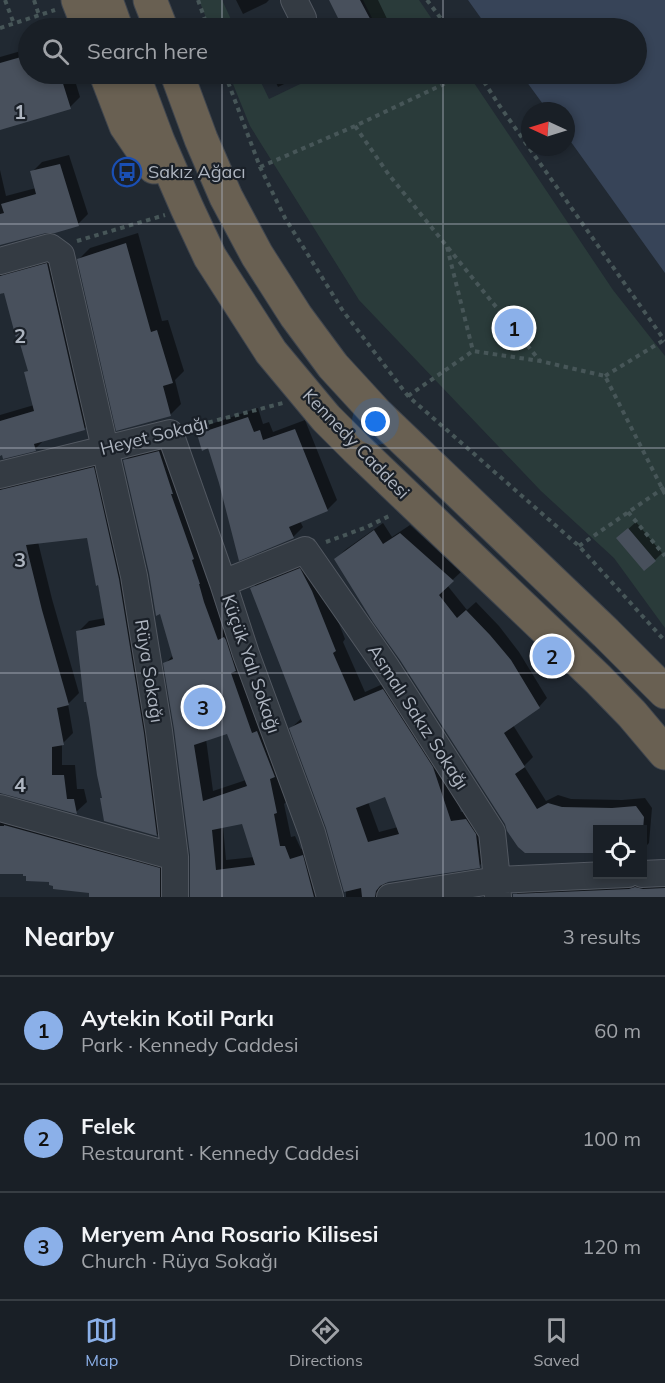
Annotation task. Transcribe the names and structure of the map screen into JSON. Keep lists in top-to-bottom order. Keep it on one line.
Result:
{"streets":{"highway":["Kennedy Caddesi"],"street":["Heyet Sokağı","Küçük Yalı Sokağı","Rüya Sokağı","Asmalı Sakız Sokağı"]},"crossings":[["Heyet Sokağı","Kennedy Caddesi"],["Heyet Sokağı","Küçük Yalı Sokağı"],["Heyet Sokağı","Rüya Sokağı"]],"places":{"bus stop":["Sakız Ağacı"]},"north":"left","page":{"search":"Search here","pins":["1","2","3"],"heading":["Nearby","3 results"],"list":[{"mark":"1","name":"Aytekin Kotil Parkı","note":"Park · Kennedy Caddesi","value":"60 m"},{"mark":"2","name":"Felek","note":"Restaurant · Kennedy Caddesi","value":"100 m"},{"mark":"3","name":"Meryem Ana Rosario Kilisesi","note":"Church · Rüya Sokağı","value":"120 m"}],"nav":["Map","Directions","Saved"]},"grid":{"rows":["1","2","3","4"]}}
